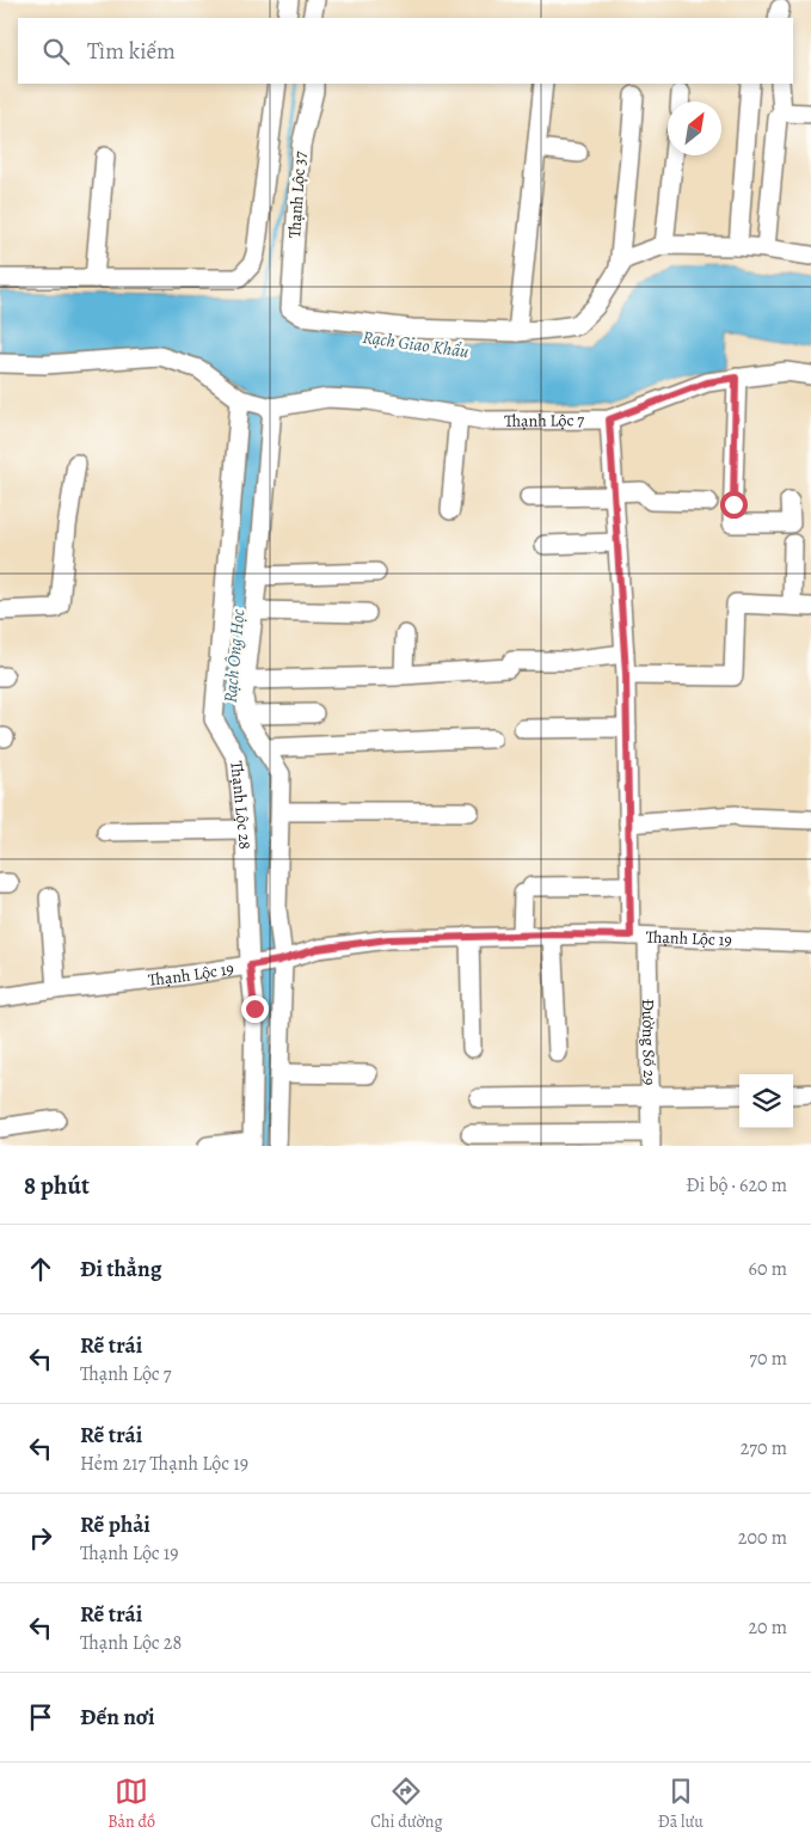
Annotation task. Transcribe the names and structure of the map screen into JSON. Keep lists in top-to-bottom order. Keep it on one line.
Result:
{"streets":{"street":["Thạnh Lộc 37","Thạnh Lộc 7","Thạnh Lộc 28","Thạnh Lộc 19","Đường Số 29"]},"crossings":[["Thạnh Lộc 7","Thạnh Lộc 28"],["Thạnh Lộc 7","Đường Số 29"],["Thạnh Lộc 28","Thạnh Lộc 19"],["Thạnh Lộc 19","Đường Số 29"]],"water":["Rạch Giao Khẩu","Rạch Ông Học"],"north":"top right","page":{"search":"Tìm kiếm","heading":["8 phút","Đi bộ · 620 m"],"list":[["Đi thẳng","60 m"],["Rẽ trái","Thạnh Lộc 7","70 m"],["Rẽ trái","Hẻm 217 Thạnh Lộc 19","270 m"],["Rẽ phải","Thạnh Lộc 19","200 m"],["Rẽ trái","Thạnh Lộc 28","20 m"],"Đến nơi"],"nav":["Bản đồ","Chỉ đường","Đã lưu"]}}
